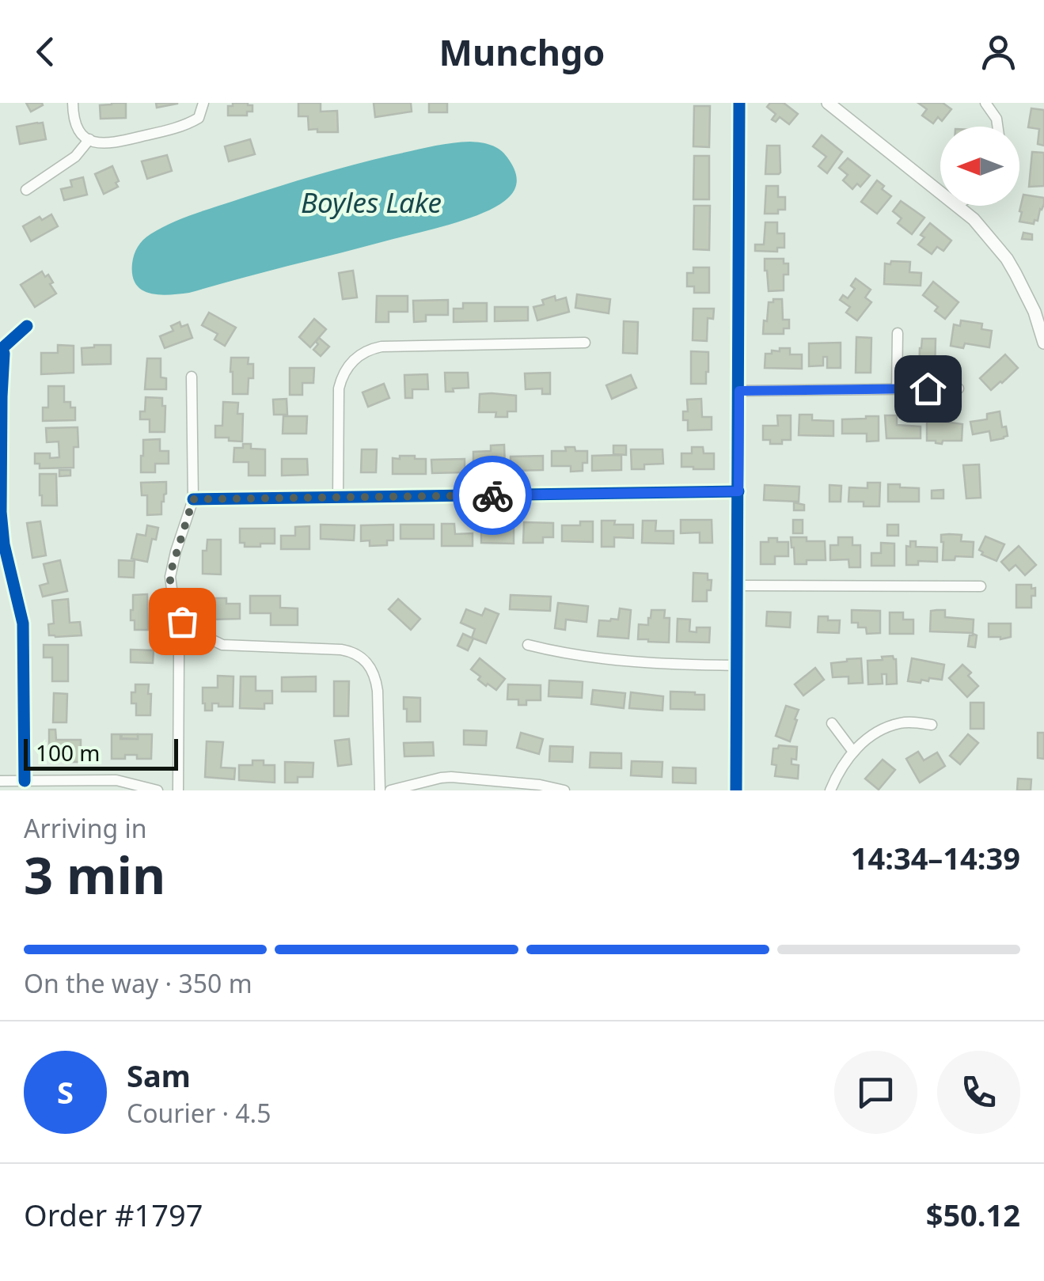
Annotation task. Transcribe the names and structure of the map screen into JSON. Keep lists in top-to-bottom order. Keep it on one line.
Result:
{"water":["Boyles Lake"],"scale_bar":"100 m","north":"left","page":{"header":"Munchgo","scale":"100 m","heading":["3 min","Arriving in","14:34–14:39"],"panel":["Sam","Courier · 4.5","Order #1797","$50.12"],"bar":"On the way · 350 m","round":"S"}}
